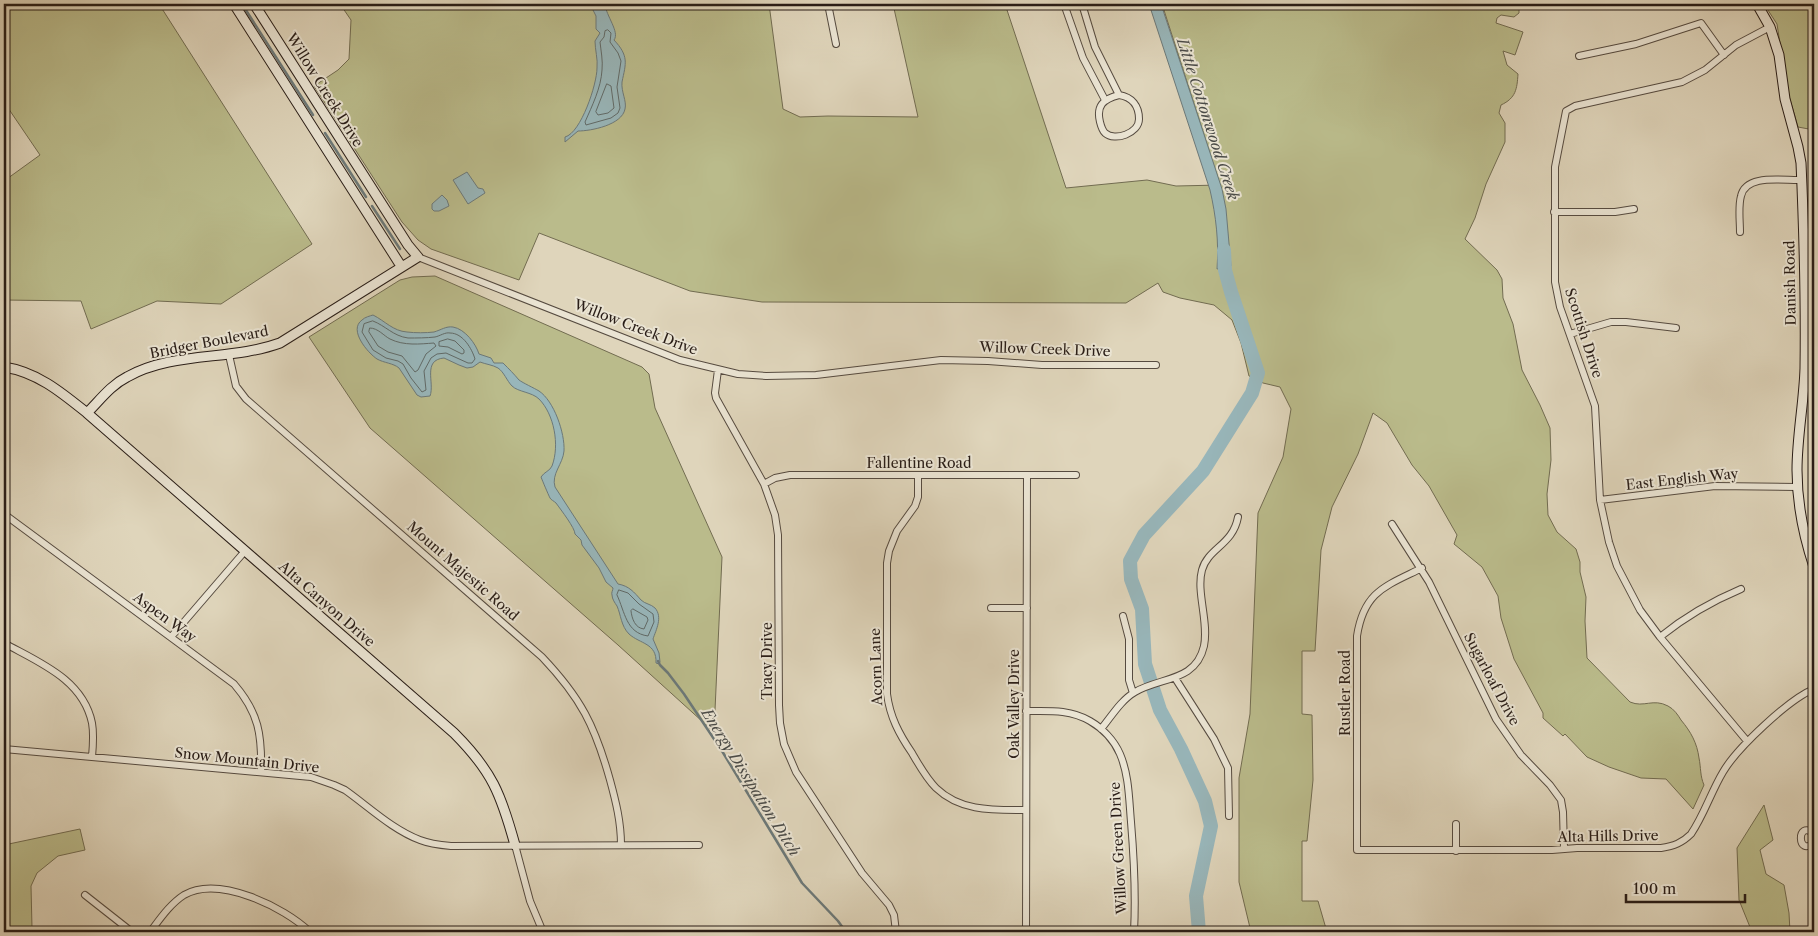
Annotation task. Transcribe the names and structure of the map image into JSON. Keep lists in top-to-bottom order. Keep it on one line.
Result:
{"streets":{"street":["Willow Creek Drive","Danish Road","Scottish Drive","Bridger Boulevard","Fallentine Road","East English Way","Mount Majestic Road","Alta Canyon Drive","Aspen Way","Tracy Drive","Acorn Lane","Sugarloaf Drive","Rustler Road","Oak Valley Drive","Snow Mountain Drive","Alta Hills Drive","Willow Green Drive"]},"crossings":[["Willow Creek Drive","Bridger Boulevard"],["Willow Creek Drive","Tracy Drive"],["Danish Road","Scottish Drive"],["Danish Road","East English Way"],["Scottish Drive","East English Way"],["Scottish Drive","Alta Hills Drive"],["Bridger Boulevard","Mount Majestic Road"],["Bridger Boulevard","Alta Canyon Drive"],["Fallentine Road","Tracy Drive"],["Fallentine Road","Acorn Lane"],["Fallentine Road","Oak Valley Drive"],["Mount Majestic Road","Snow Mountain Drive"],["Alta Canyon Drive","Snow Mountain Drive"],["Aspen Way","Snow Mountain Drive"],["Acorn Lane","Oak Valley Drive"],["Sugarloaf Drive","Rustler Road"],["Sugarloaf Drive","Alta Hills Drive"],["Rustler Road","Alta Hills Drive"],["Oak Valley Drive","Willow Green Drive"]],"water":["Little Cottonwood Creek","Energy Dissipation Ditch"],"scale_bar":"100 m"}
